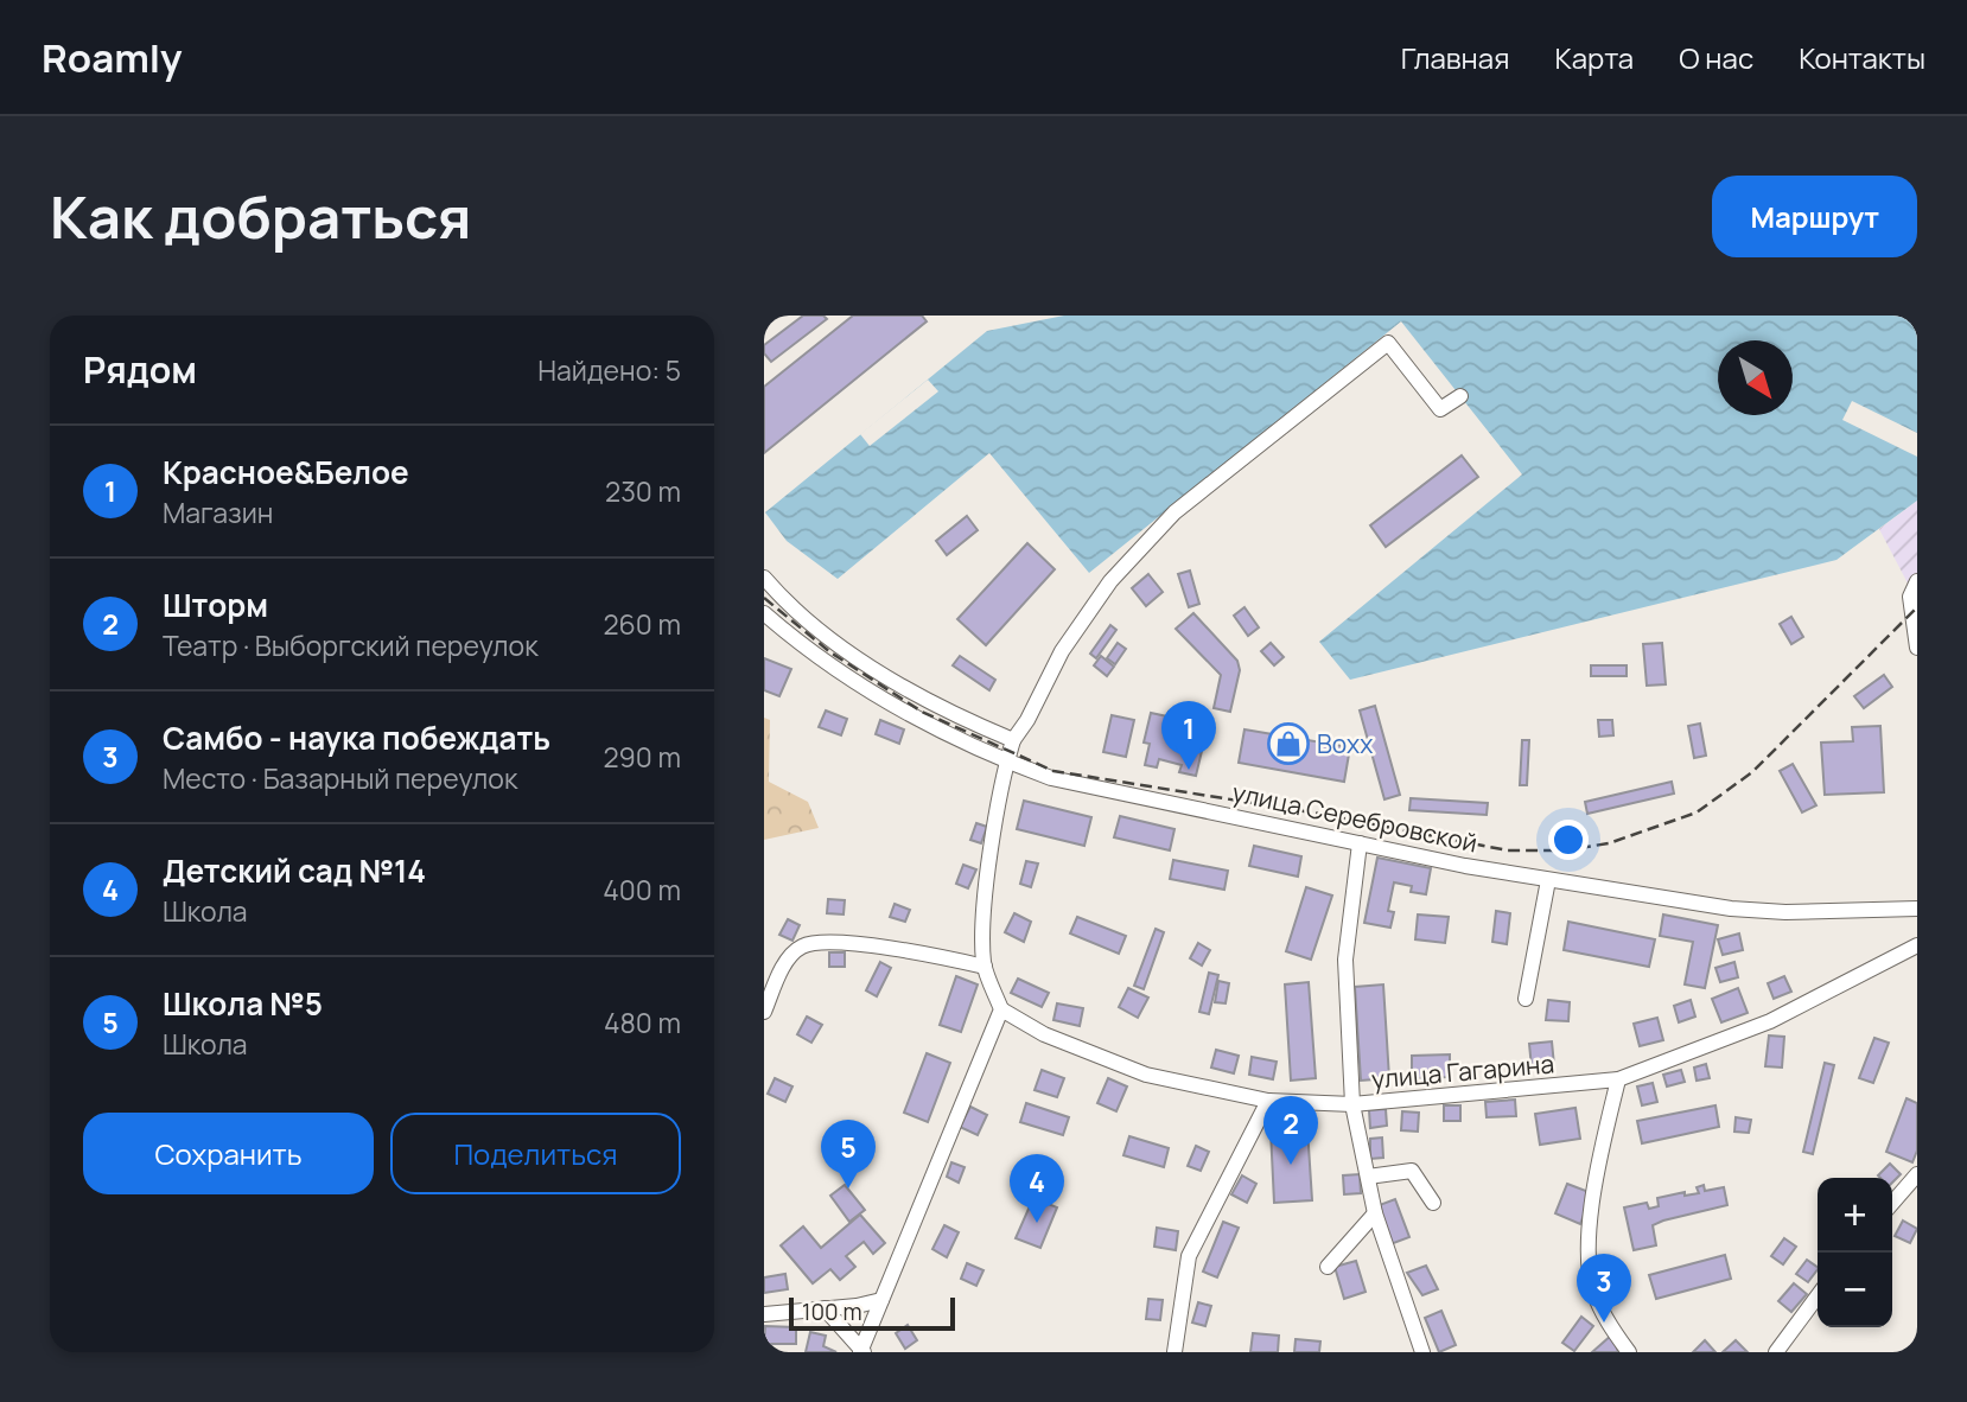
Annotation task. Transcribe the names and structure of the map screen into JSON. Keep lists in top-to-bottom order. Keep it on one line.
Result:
{"streets":{"street":["улица Серебровской","улица Гагарина"]},"places":{"shop":["Boxx"]},"scale_bar":"100 m","north":"bottom right","page":{"header":"Roamly","nav":["Главная","Карта","О нас","Контакты"],"buttons":["Маршрут",["Сохранить","Поделиться"]],"title":"Как добраться","heading":["Рядом","Найдено: 5"],"list":[{"mark":"1","name":"Красное&Белое","note":"Магазин","value":"230 m"},{"mark":"2","name":"Шторм","note":"Театр · Выборгский переулок","value":"260 m"},{"mark":"3","name":"Самбо - наука побеждать","note":"Место · Базарный переулок","value":"290 m"},{"mark":"4","name":"Детский сад №14","note":"Школа","value":"400 m"},{"mark":"5","name":"Школа №5","note":"Школа","value":"480 m"}],"pins":["1","2","5","4","3"],"map_buttons":["+","−"],"scale":"100 m"}}
